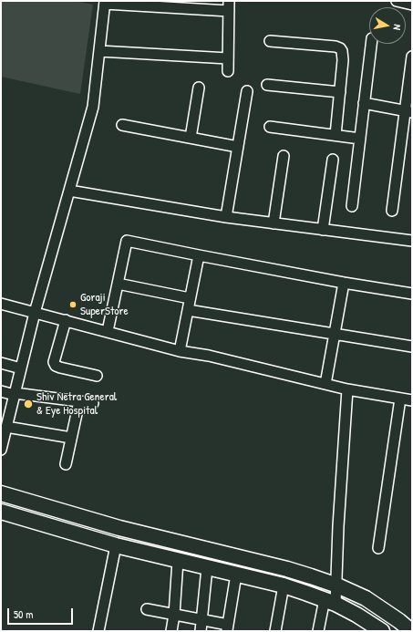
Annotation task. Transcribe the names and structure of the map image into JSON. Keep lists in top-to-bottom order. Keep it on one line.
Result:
{"places":["Goraji SuperStore","Shiv Netra General & Eye Hospital"],"scale_bar":"50 m","north":"right"}
